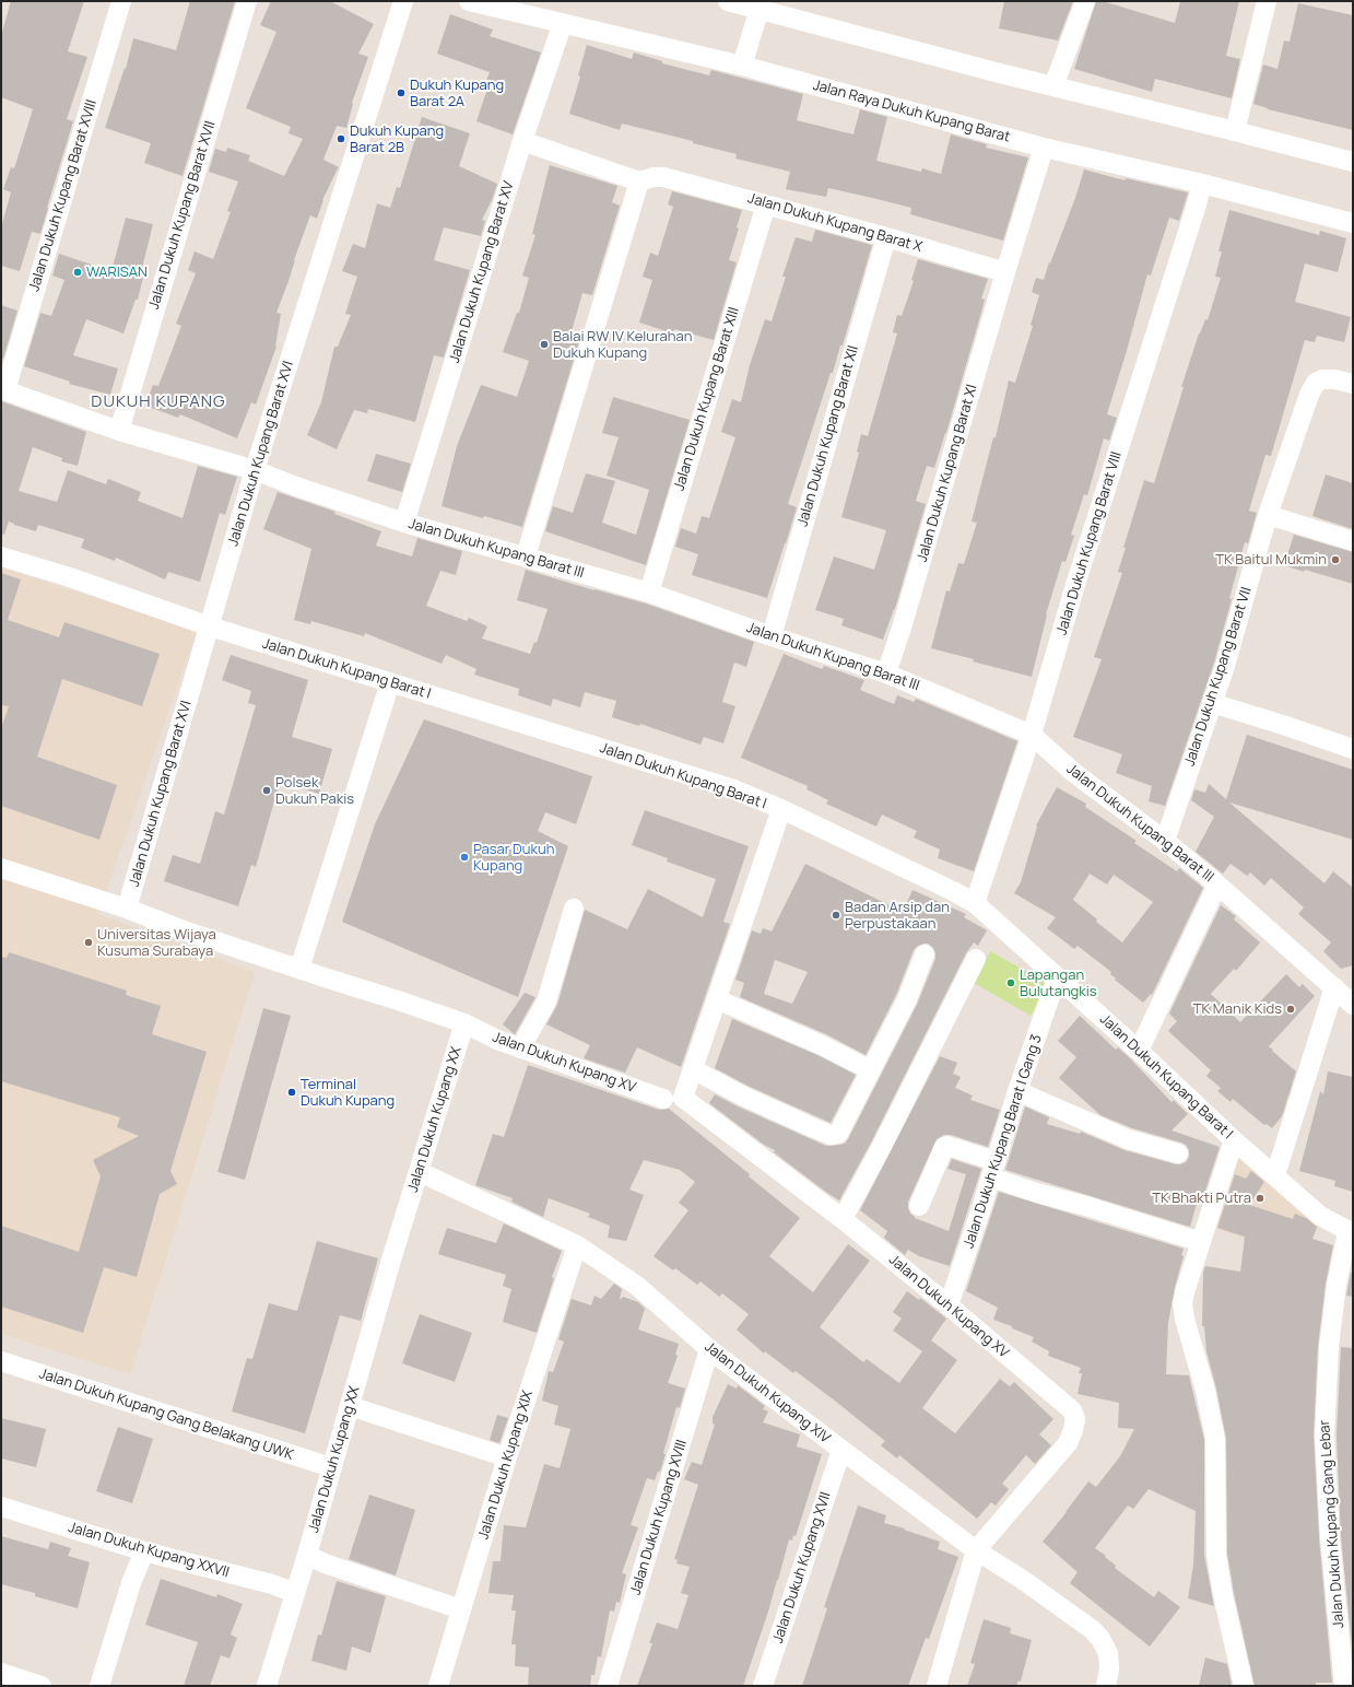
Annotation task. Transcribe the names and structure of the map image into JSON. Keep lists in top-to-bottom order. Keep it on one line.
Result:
{"streets":{"street":["Jalan Raya Dukuh Kupang Barat","Jalan Dukuh Kupang Barat XVIII","Jalan Dukuh Kupang Barat XVII","Jalan Dukuh Kupang Barat X","Jalan Dukuh Kupang Barat XV","Jalan Dukuh Kupang Barat XIII","Jalan Dukuh Kupang Barat XII","Jalan Dukuh Kupang Barat XVI","Jalan Dukuh Kupang Barat XI","Jalan Dukuh Kupang Barat VIII","Jalan Dukuh Kupang Barat III","Jalan Dukuh Kupang Barat I","Jalan Dukuh Kupang Barat VII","Jalan Dukuh Kupang XV","Jalan Dukuh Kupang XX","Jalan Dukuh Kupang Barat I Gang 3","Jalan Dukuh Kupang XIV","Jalan Dukuh Kupang Gang Belakang UWK","Jalan Dukuh Kupang XIX","Jalan Dukuh Kupang XVIII","Jalan Dukuh Kupang Gang Lebar","Jalan Dukuh Kupang XXVII","Jalan Dukuh Kupang XVII"]},"crossings":[["Jalan Raya Dukuh Kupang Barat","Jalan Dukuh Kupang Barat XV"],["Jalan Raya Dukuh Kupang Barat","Jalan Dukuh Kupang Barat XI"],["Jalan Raya Dukuh Kupang Barat","Jalan Dukuh Kupang Barat VIII"],["Jalan Dukuh Kupang Barat XVIII","Jalan Dukuh Kupang Barat III"],["Jalan Dukuh Kupang Barat XVII","Jalan Dukuh Kupang Barat III"],["Jalan Dukuh Kupang Barat X","Jalan Dukuh Kupang Barat XIII"],["Jalan Dukuh Kupang Barat X","Jalan Dukuh Kupang Barat XII"],["Jalan Dukuh Kupang Barat X","Jalan Dukuh Kupang Barat XI"],["Jalan Dukuh Kupang Barat XV","Jalan Dukuh Kupang Barat III"],["Jalan Dukuh Kupang Barat XIII","Jalan Dukuh Kupang Barat III"],["Jalan Dukuh Kupang Barat XII","Jalan Dukuh Kupang Barat III"],["Jalan Dukuh Kupang Barat XVI","Jalan Dukuh Kupang Barat III"],["Jalan Dukuh Kupang Barat XVI","Jalan Dukuh Kupang Barat I"],["Jalan Dukuh Kupang Barat XI","Jalan Dukuh Kupang Barat III"],["Jalan Dukuh Kupang Barat VIII","Jalan Dukuh Kupang Barat III"],["Jalan Dukuh Kupang Barat VIII","Jalan Dukuh Kupang Barat I"],["Jalan Dukuh Kupang Barat III","Jalan Dukuh Kupang Barat VII"],["Jalan Dukuh Kupang Barat I","Jalan Dukuh Kupang Barat I Gang 3"],["Jalan Dukuh Kupang Barat I","Jalan Dukuh Kupang Gang Lebar"],["Jalan Dukuh Kupang XV","Jalan Dukuh Kupang XX"],["Jalan Dukuh Kupang XV","Jalan Dukuh Kupang Barat I Gang 3"],["Jalan Dukuh Kupang XV","Jalan Dukuh Kupang XIV"],["Jalan Dukuh Kupang XX","Jalan Dukuh Kupang XIV"],["Jalan Dukuh Kupang XX","Jalan Dukuh Kupang Gang Belakang UWK"],["Jalan Dukuh Kupang XX","Jalan Dukuh Kupang XXVII"],["Jalan Dukuh Kupang XIV","Jalan Dukuh Kupang XIX"],["Jalan Dukuh Kupang XIV","Jalan Dukuh Kupang XVIII"],["Jalan Dukuh Kupang XIV","Jalan Dukuh Kupang XVII"]],"districts":["DUKUH KUPANG"],"places":["Dukuh Kupang Barat 2A","Dukuh Kupang Barat 2B","WARISAN","Balai RW IV Kelurahan Dukuh Kupang","TK Baitul Mukmin","Polsek Dukuh Pakis","Pasar Dukuh Kupang","Badan Arsip dan Perpustakaan","Universitas Wijaya Kusuma Surabaya","Lapangan Bulutangkis","TK Manik Kids","Terminal Dukuh Kupang","TK Bhakti Putra"]}
